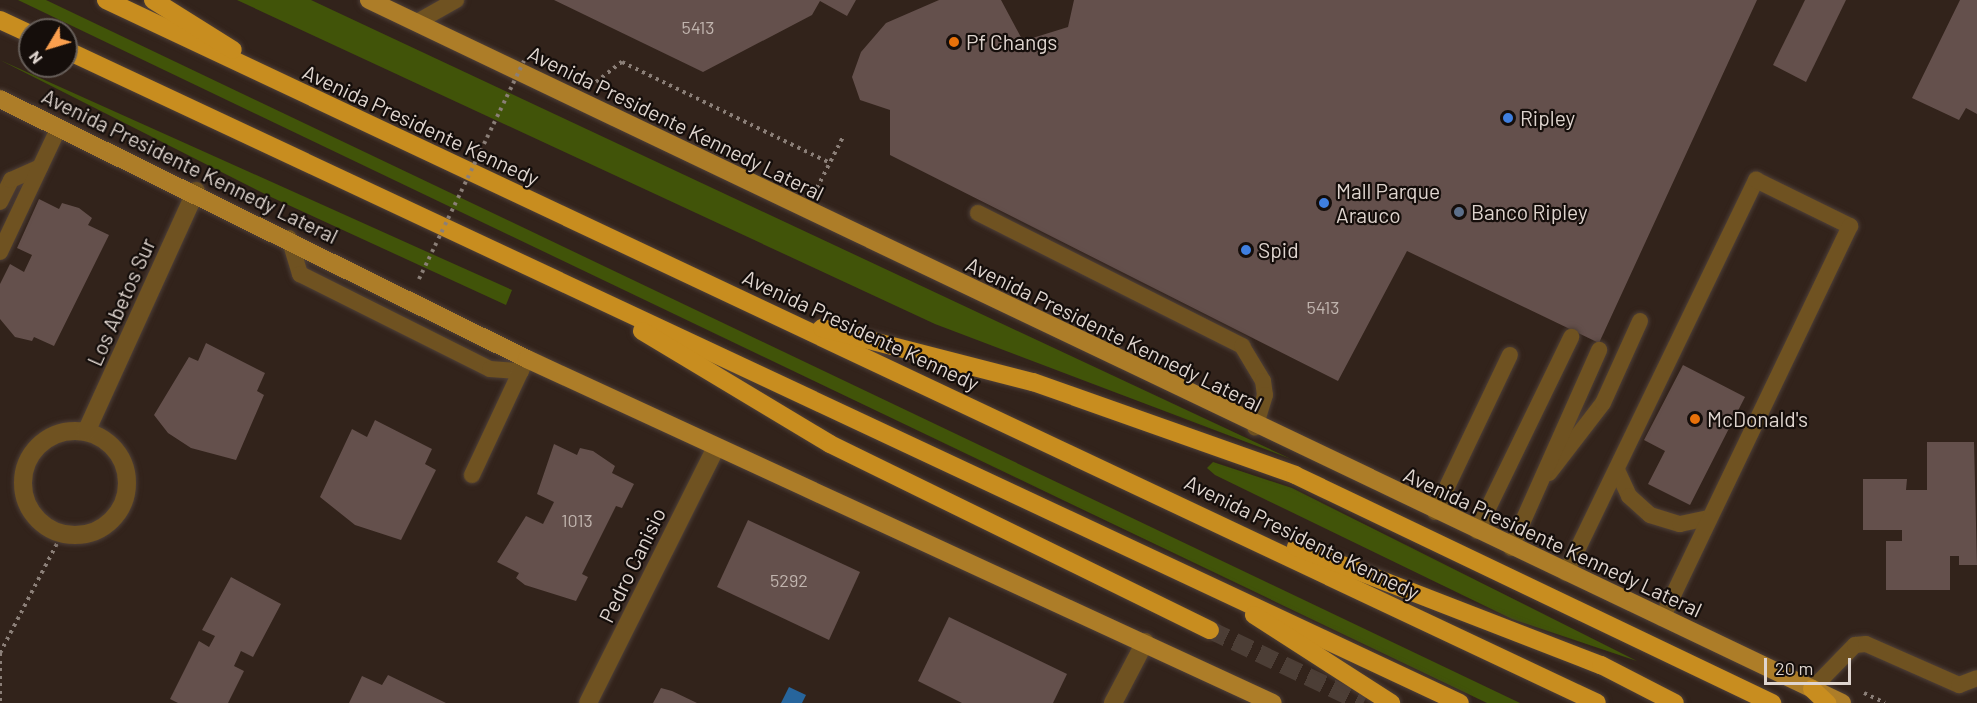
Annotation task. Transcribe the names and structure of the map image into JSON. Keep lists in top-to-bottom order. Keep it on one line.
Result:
{"streets":{"highway":["Avenida Presidente Kennedy"],"main road":["Avenida Presidente Kennedy Lateral"],"street":["Los Abetos Sur","Pedro Canisio"]},"crossings":[["Avenida Presidente Kennedy Lateral","Los Abetos Sur"],["Avenida Presidente Kennedy Lateral","Pedro Canisio"]],"places":["Pf Changs","Ripley","Mall Parque Arauco","Banco Ripley","Spid","McDonald's"],"house_numbers":["5413","5413","1013","5292"],"scale_bar":"20 m","north":"bottom left"}
